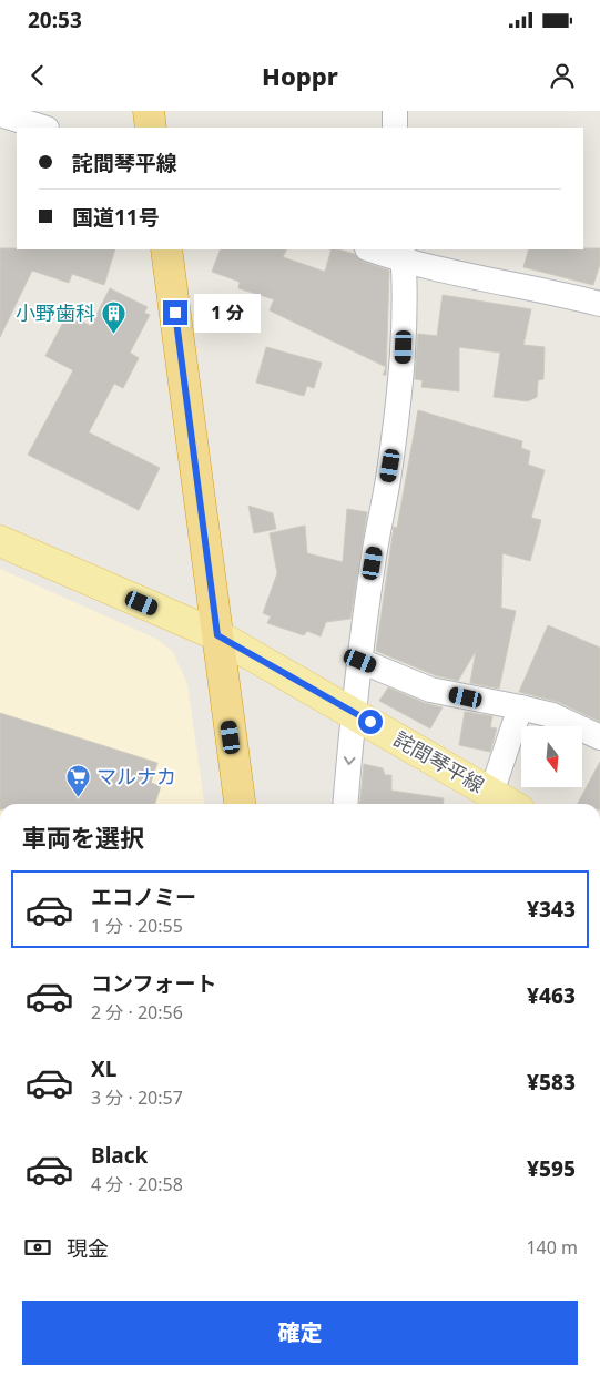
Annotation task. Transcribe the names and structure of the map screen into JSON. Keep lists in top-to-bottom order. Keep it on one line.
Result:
{"streets":{"main road":["詫間琴平線"]},"places":{"building":["小野歯科"],"supermarket":["マルナカ"]},"north":"bottom","page":{"status":"20:53","header":"Hoppr","banner":["詫間琴平線","国道11号"],"bubble":"1 分","heading":"車両を選択","list":[{"name":"エコノミー","note":"1 分 · 20:55","value":"¥343"},{"name":"コンフォート","note":"2 分 · 20:56","value":"¥463"},{"name":"XL","note":"3 分 · 20:57","value":"¥583"},{"name":"Black","note":"4 分 · 20:58","value":"¥595"}],"pay":["現金","140 m"],"buttons":"確定"}}
